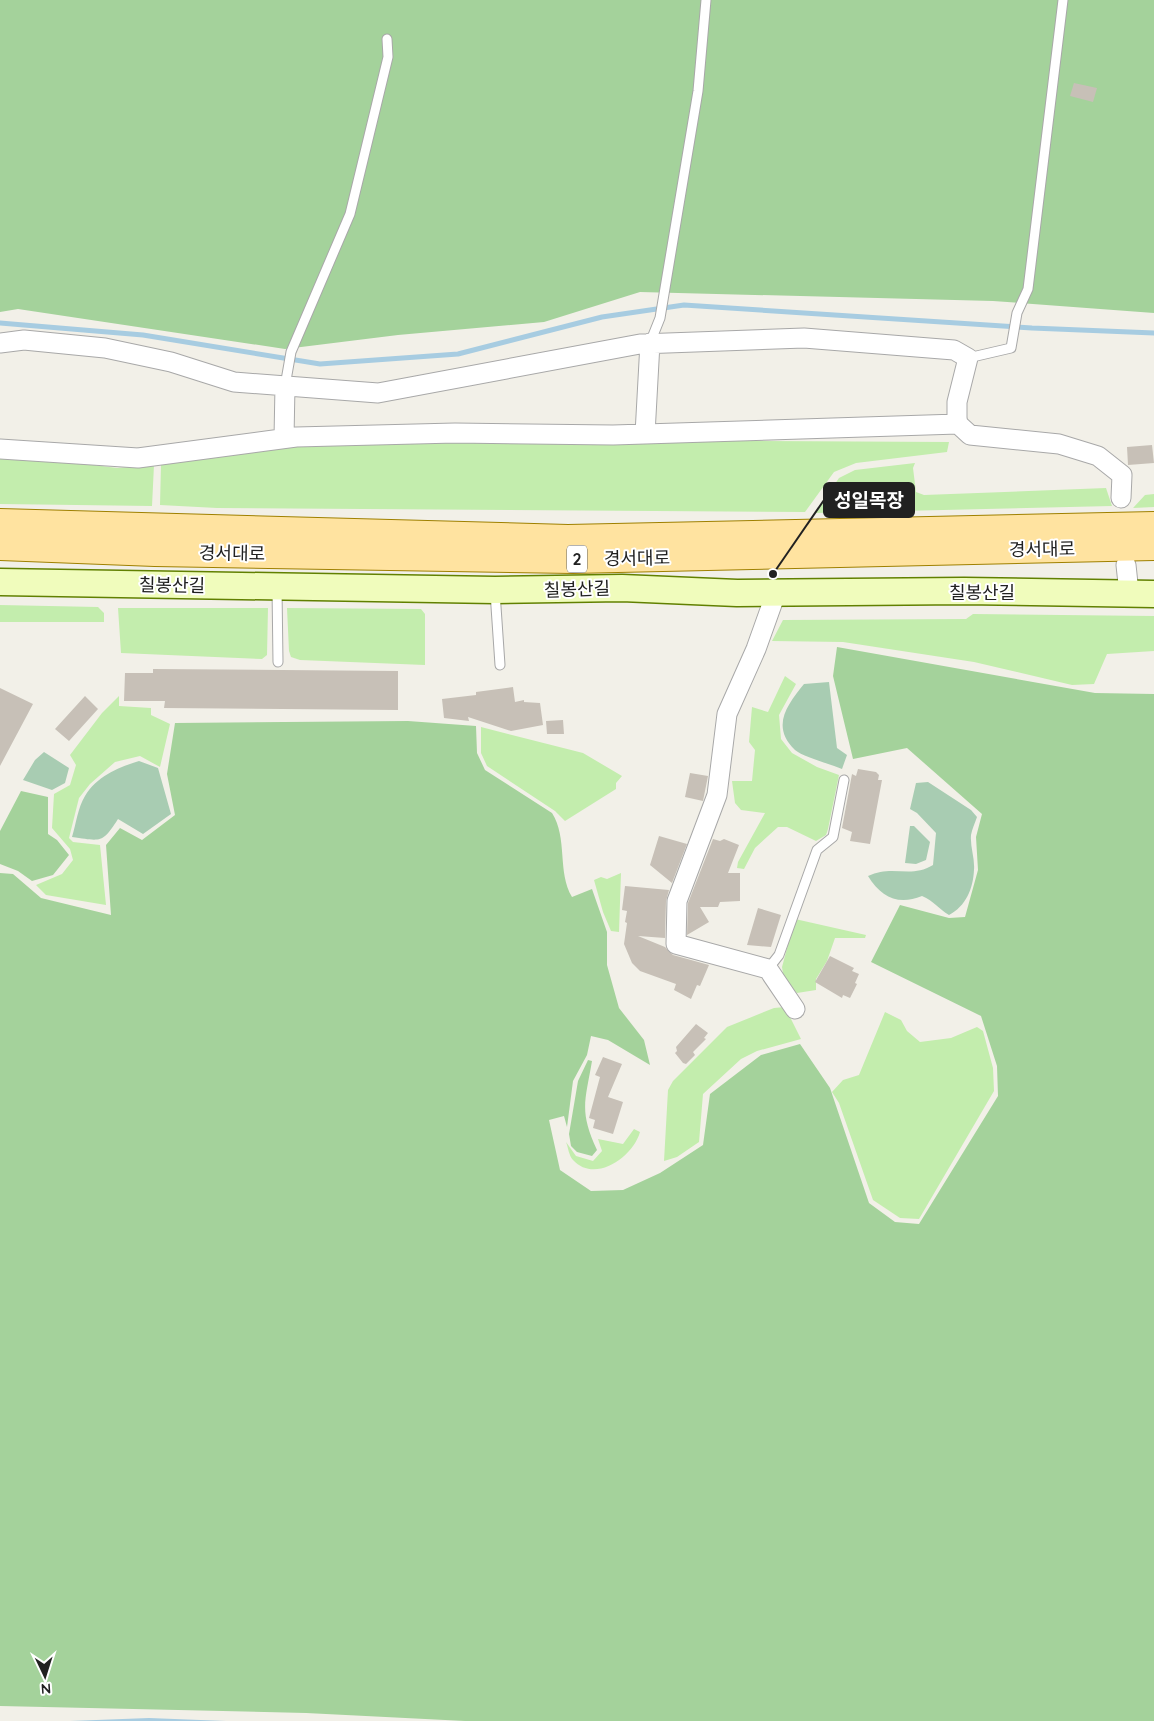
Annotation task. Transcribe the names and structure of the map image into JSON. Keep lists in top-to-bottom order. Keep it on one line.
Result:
{"streets":{"main road":["경서대로","2"],"street":["칠봉산길"]},"places":["성일목장"],"north":"bottom"}
